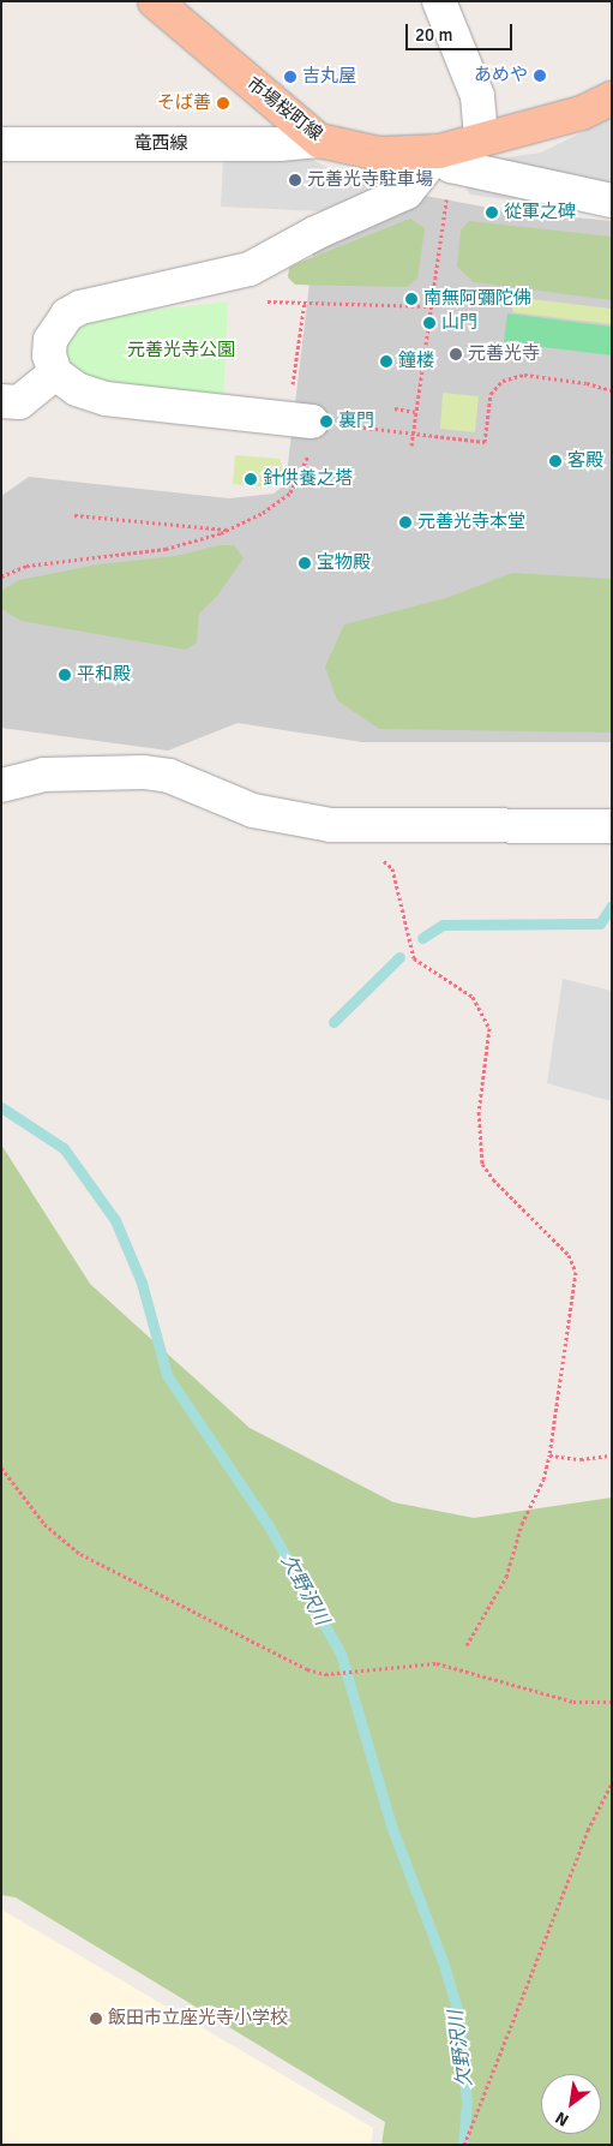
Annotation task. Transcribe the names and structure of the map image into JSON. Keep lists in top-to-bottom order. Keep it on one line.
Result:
{"streets":{"main road":["市場桜町線"],"street":["竜西線"]},"crossings":[["市場桜町線","竜西線"]],"water":["欠野沢川"],"parks":["元善光寺公園"],"places":["あめや","吉丸屋","そば善","元善光寺駐車場","從軍之碑","南無阿彌陀佛","山門","元善光寺","鐘楼","裏門","客殿","針供養之塔","元善光寺本堂","宝物殿","平和殿","飯田市立座光寺小学校"],"scale_bar":"20 m","north":"bottom left"}
